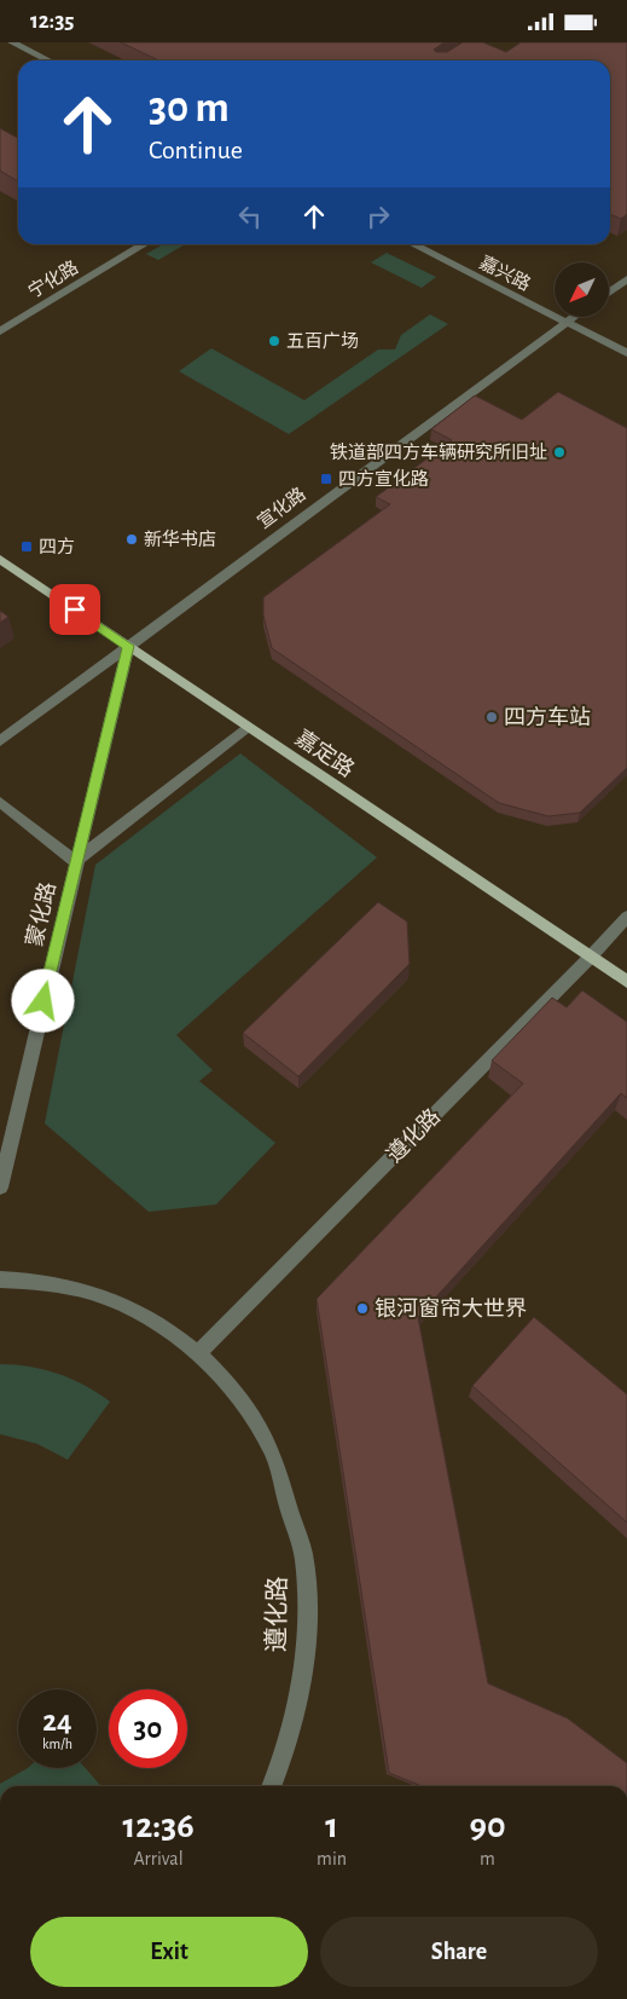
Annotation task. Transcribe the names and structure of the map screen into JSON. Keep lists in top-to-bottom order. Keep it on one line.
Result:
{"streets":{"main road":["嘉定路"],"street":["嘉兴路","宁化路","宣化路","蒙化路","遵化路"]},"crossings":[["嘉兴路","宣化路"],["宣化路","嘉定路"],["宣化路","蒙化路"],["嘉定路","蒙化路"],["嘉定路","遵化路"]],"places":{"other":["五百广场","铁道部四方车辆研究所旧址","新华书店","四方车站","银河窗帘大世界"],"transit":["四方宣化路","四方"]},"north":"bottom left","page":{"status":"12:35","turn":["30 m","Continue"],"speed":"24 km/h","limit":"30","eta":["12:36","Arrival","1","min","90","m"],"buttons":["Exit","Share"]}}
